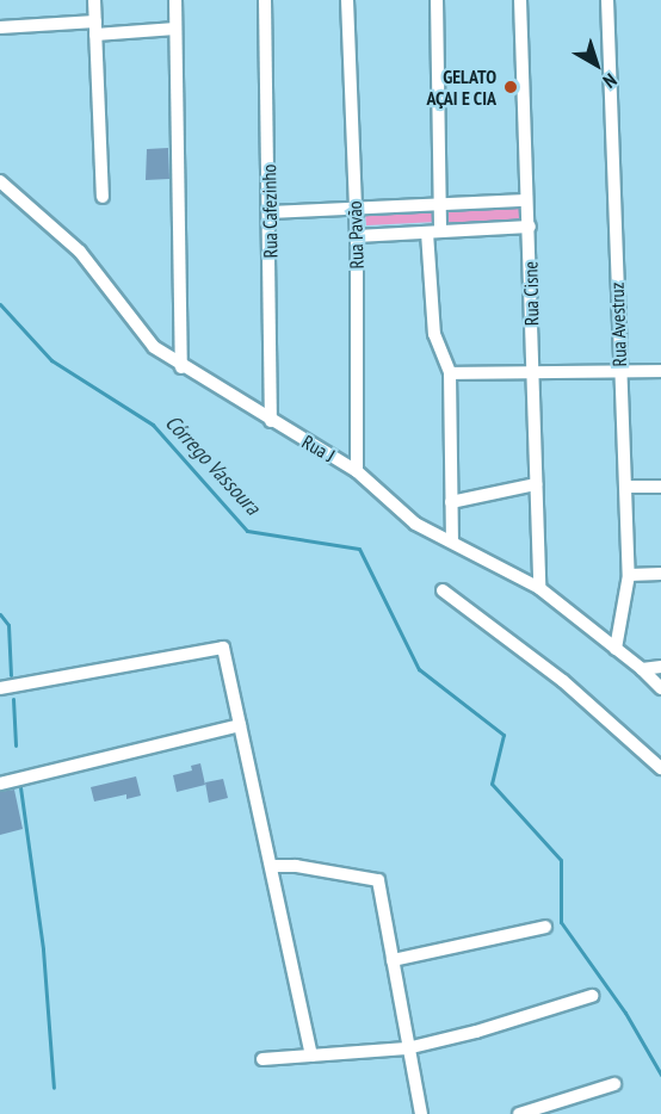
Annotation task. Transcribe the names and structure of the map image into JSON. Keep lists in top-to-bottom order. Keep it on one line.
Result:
{"streets":{"street":["Rua Cafezinho","Rua Pavão","Rua Cisne","Rua Avestruz","Rua J"]},"crossings":[["Rua Cafezinho","Rua J"],["Rua Pavão","Rua J"],["Rua Cisne","Rua J"],["Rua Avestruz","Rua J"]],"water":["Córrego Vassoura"],"places":["GELATO AÇAI E CIA"],"north":"bottom right"}
